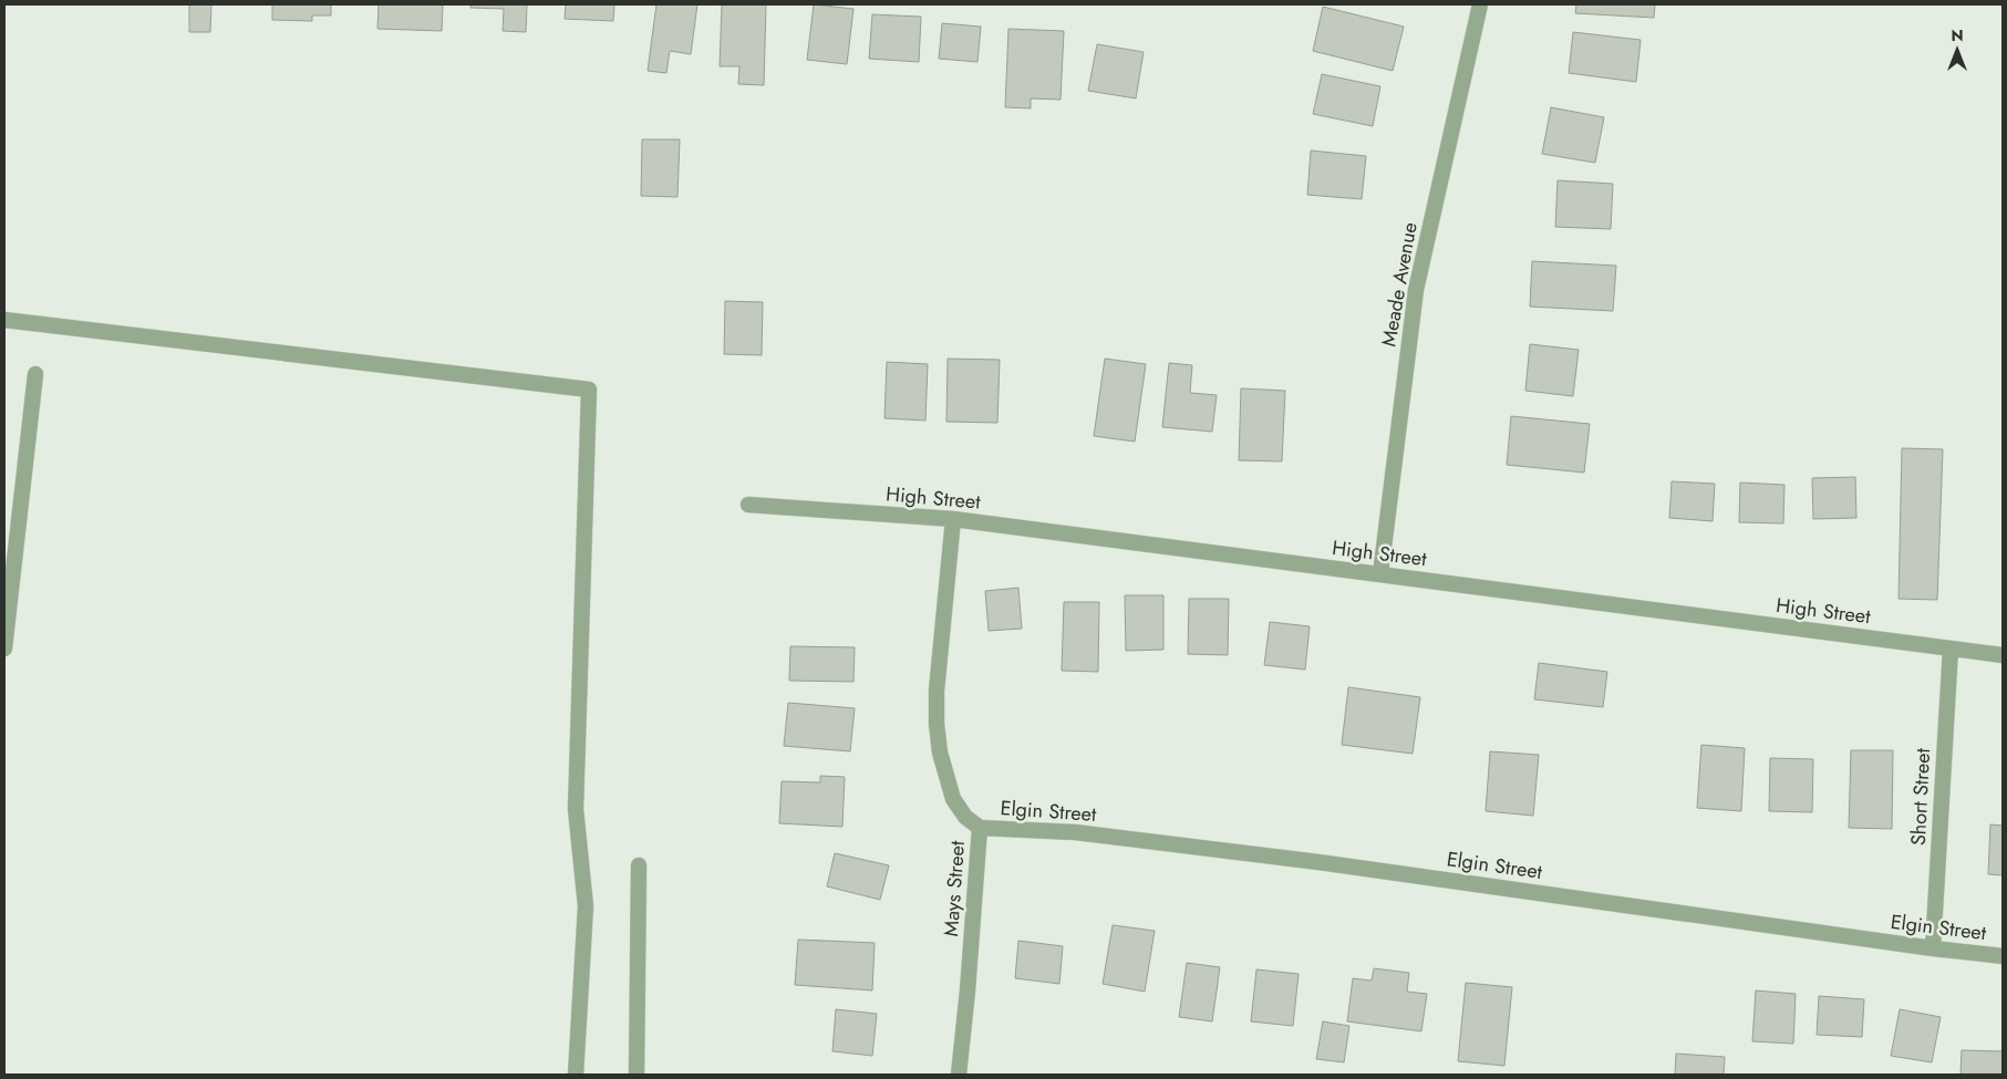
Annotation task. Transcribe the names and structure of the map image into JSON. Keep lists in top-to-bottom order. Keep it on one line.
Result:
{"streets":{"street":["Meade Avenue","High Street","Short Street","Elgin Street","Mays Street"]},"crossings":[["Meade Avenue","High Street"],["High Street","Short Street"],["High Street","Mays Street"],["Short Street","Elgin Street"],["Elgin Street","Mays Street"]],"north":"top"}
